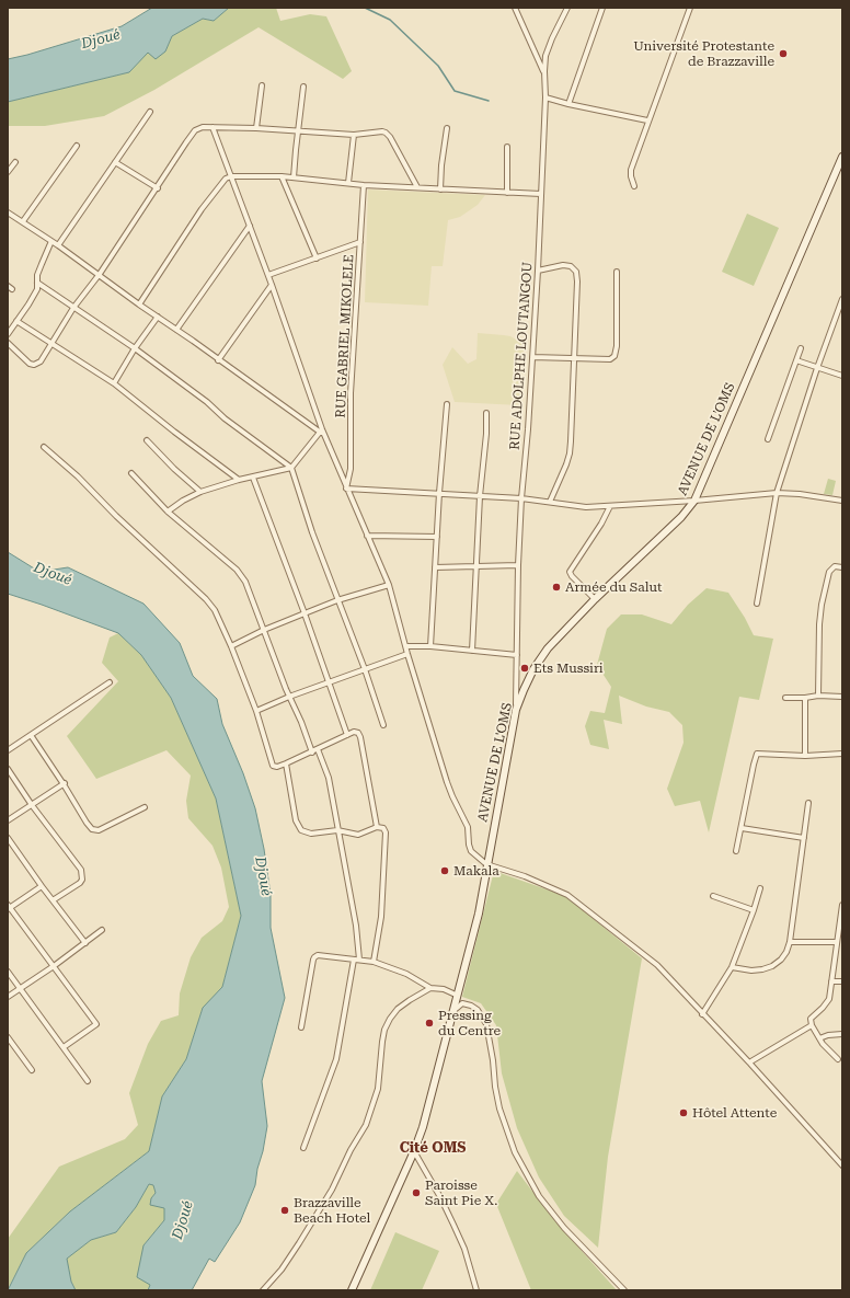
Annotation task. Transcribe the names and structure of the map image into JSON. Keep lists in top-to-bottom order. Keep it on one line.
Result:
{"streets":{"street":["RUE GABRIEL MIKOLELE","RUE ADOLPHE LOUTANGOU","AVENUE DE L'OMS"]},"crossings":[["RUE ADOLPHE LOUTANGOU","AVENUE DE L'OMS"]],"districts":["Cité OMS"],"water":["Djoué"],"places":["Université Protestante de Brazzaville","Armée du Salut","Ets Mussiri","Makala","Pressing du Centre","Hôtel Attente","Paroisse Saint Pie X.","Brazzaville Beach Hotel"]}
